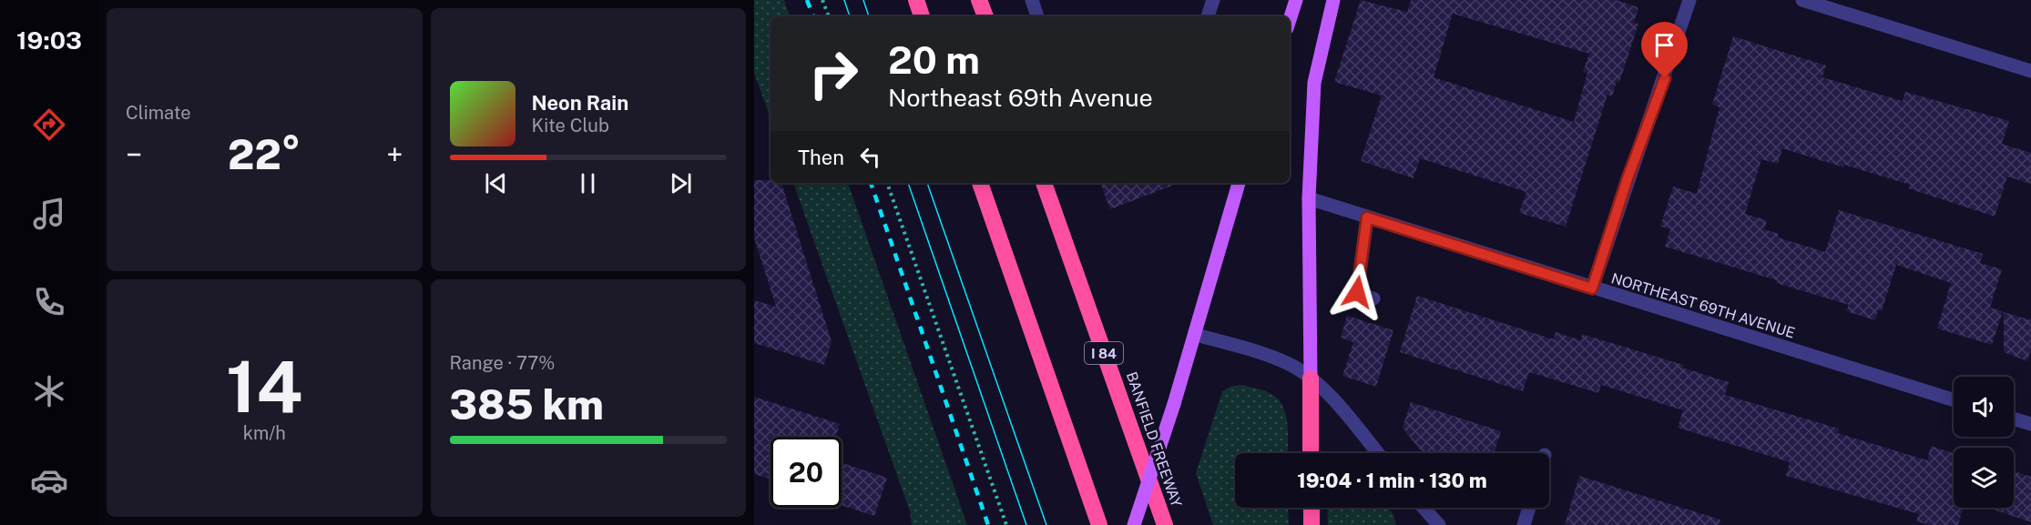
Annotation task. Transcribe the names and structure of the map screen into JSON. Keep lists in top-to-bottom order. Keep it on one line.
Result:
{"streets":{"highway":["I 84","BANFIELD FREEWAY"],"street":["NORTHEAST 69TH AVENUE"]},"page":{"tabs":"19:03","tile":["Climate",["14","km/h"],["Range · 77%","385 km"]],"turn":["20 m","Northeast 69th Avenue"],"song":["Neon Rain","Kite Club"],"then":"Then","heat":["−","22°","+"],"limit":"20","trip":"19:04 · 1 min · 130 m"}}
